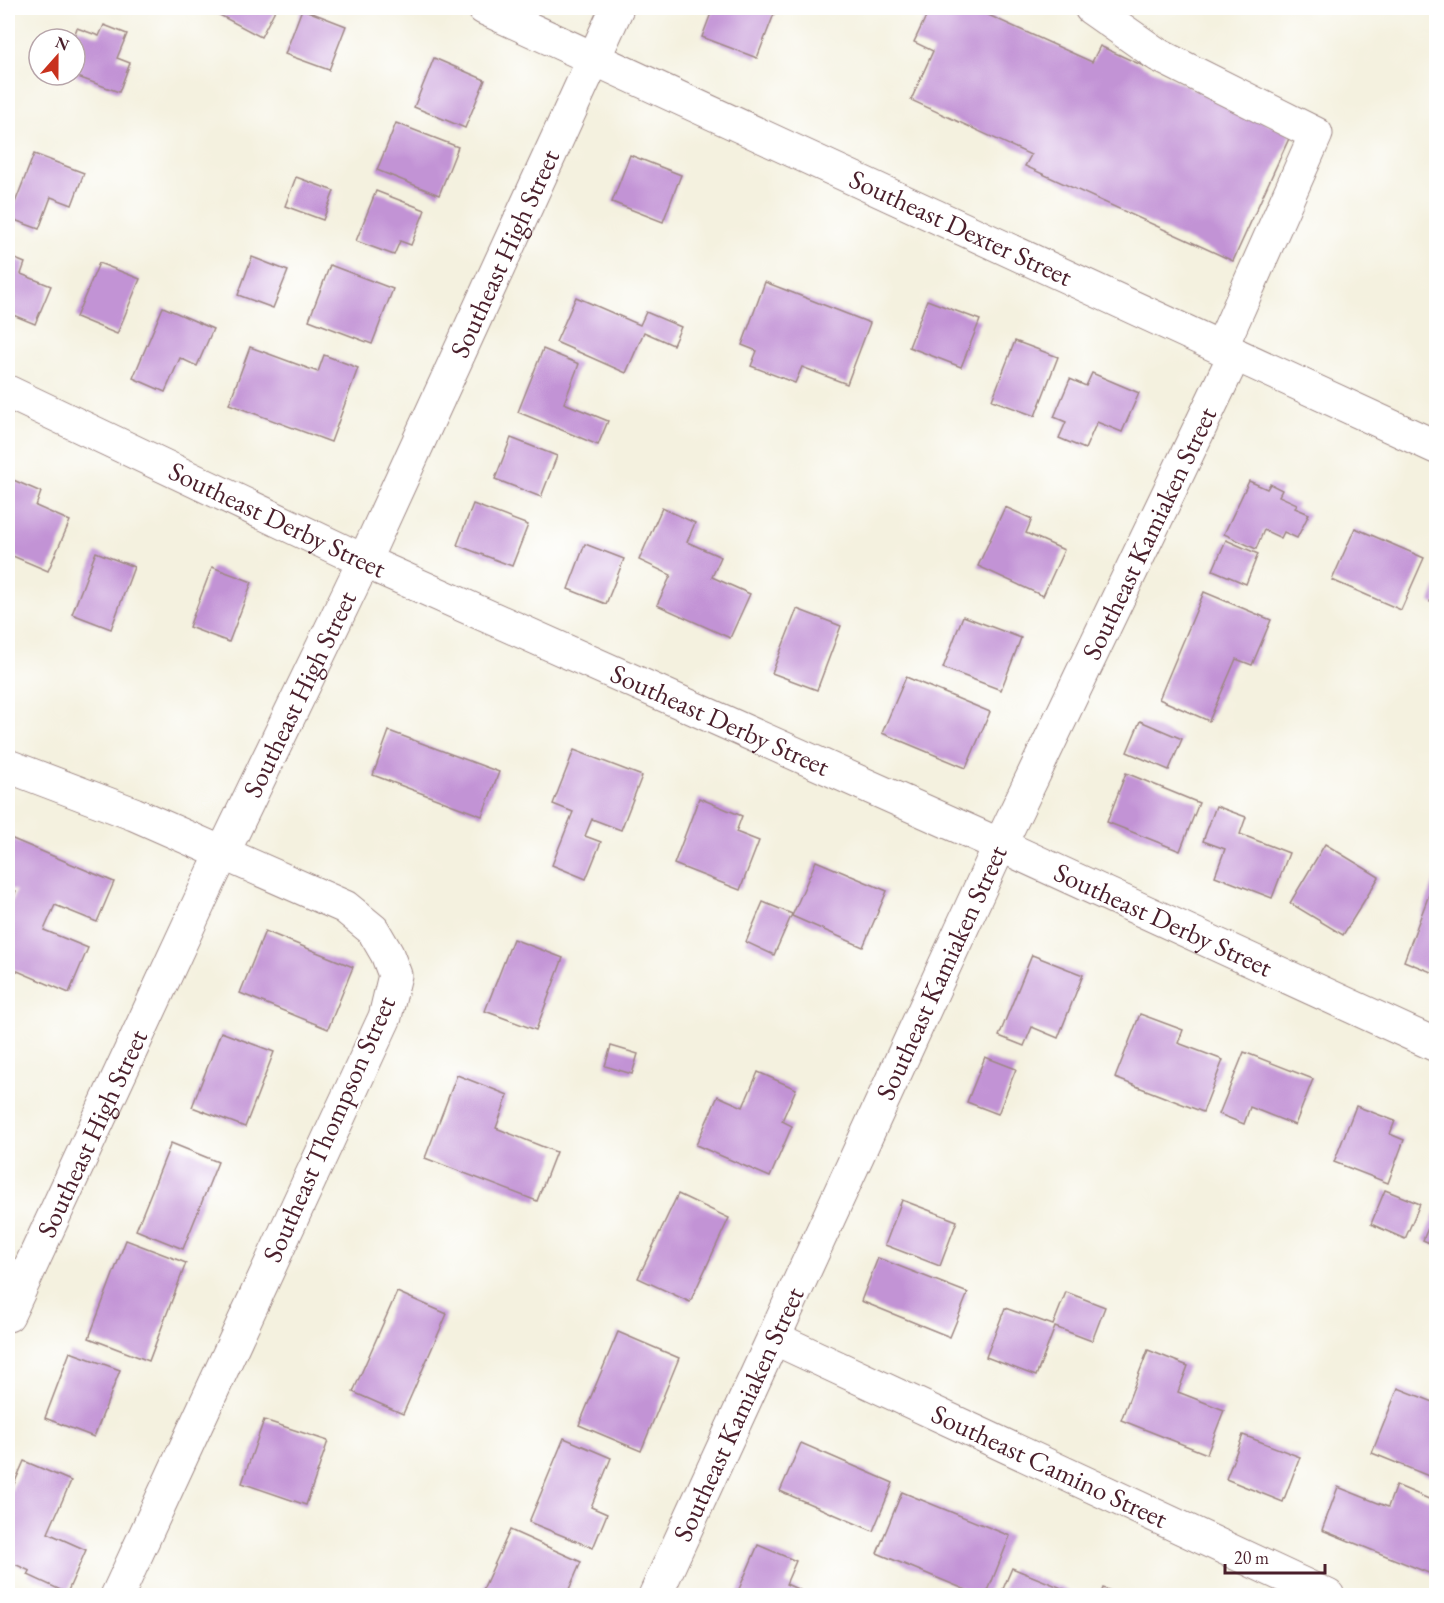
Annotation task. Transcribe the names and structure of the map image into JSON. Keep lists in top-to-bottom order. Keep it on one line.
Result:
{"streets":{"street":["Southeast Dexter Street","Southeast High Street","Southeast Derby Street","Southeast Kamiaken Street","Southeast Thompson Street","Southeast Camino Street"]},"crossings":[["Southeast Dexter Street","Southeast High Street"],["Southeast Dexter Street","Southeast Kamiaken Street"],["Southeast High Street","Southeast Derby Street"],["Southeast High Street","Southeast Thompson Street"],["Southeast Derby Street","Southeast Kamiaken Street"],["Southeast Kamiaken Street","Southeast Camino Street"]],"scale_bar":"20 m","north":"top"}
